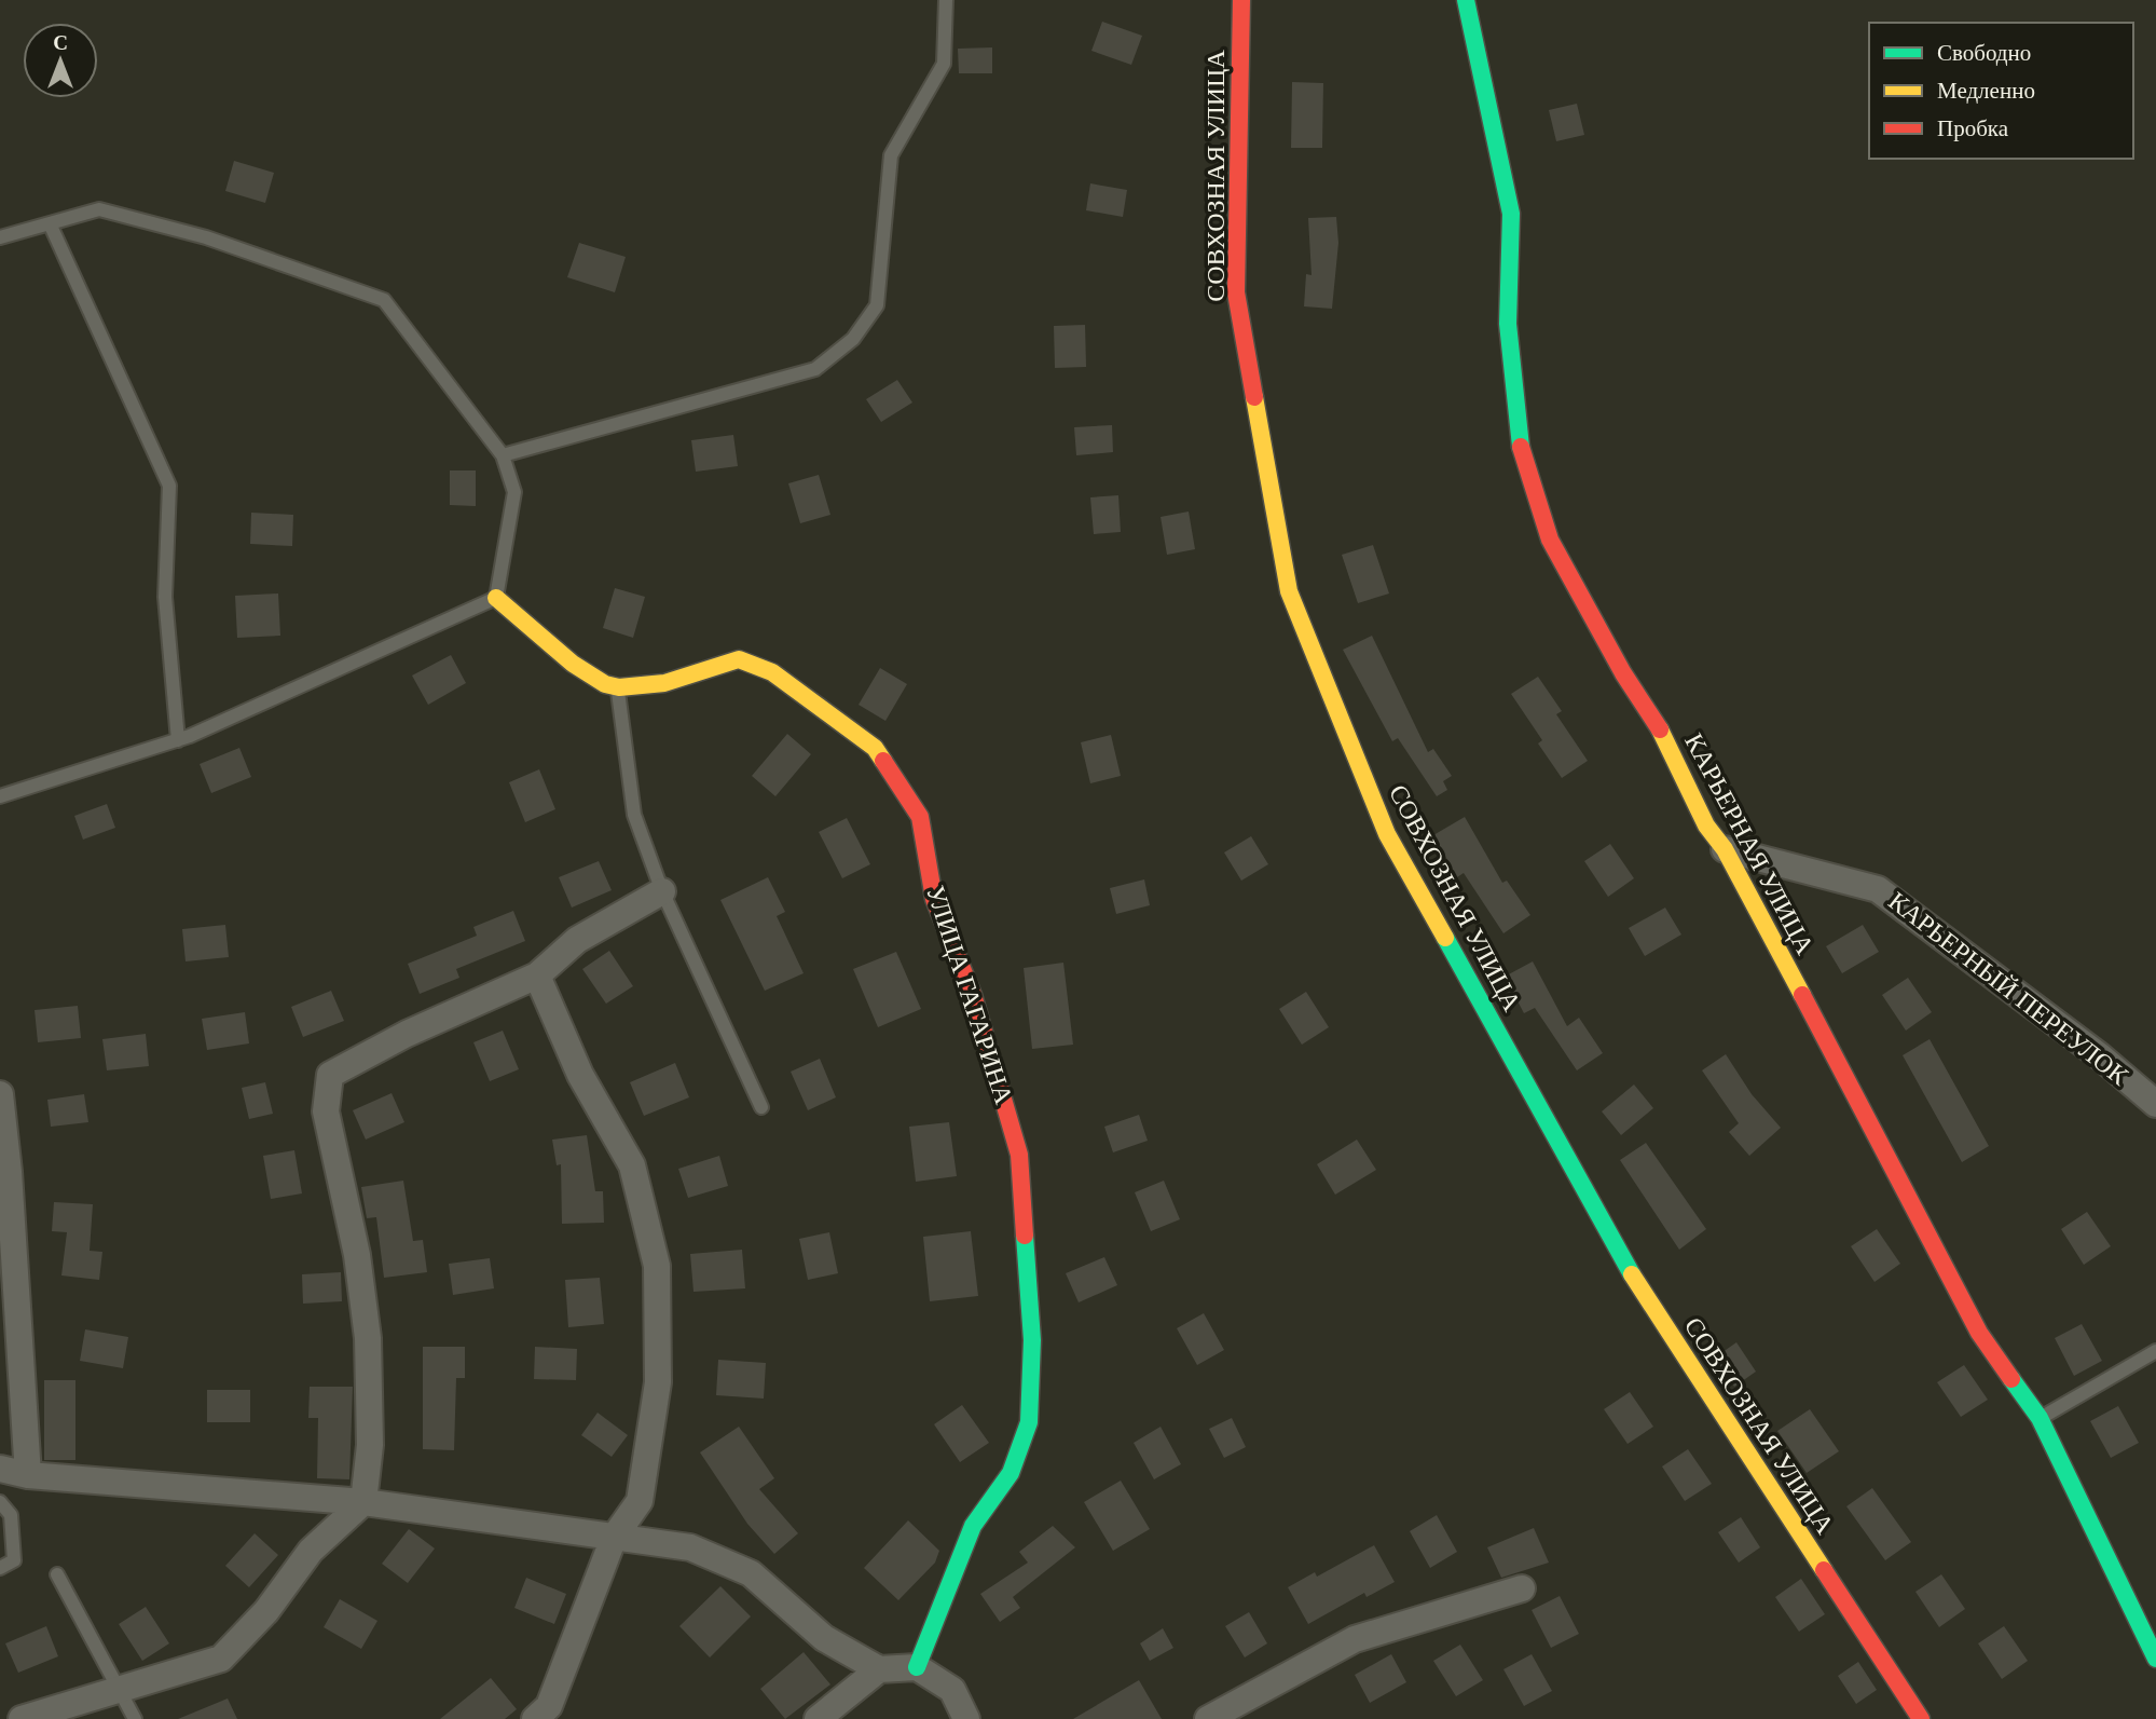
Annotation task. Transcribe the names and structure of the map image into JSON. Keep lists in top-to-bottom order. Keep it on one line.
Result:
{"streets":{"street":["СОВХОЗНАЯ УЛИЦА","КАРЬЕРНАЯ УЛИЦА","КАРЬЕРНЫЙ ПЕРЕУЛОК","УЛИЦА ГАГАРИНА"]},"crossings":[["КАРЬЕРНАЯ УЛИЦА","КАРЬЕРНЫЙ ПЕРЕУЛОК"]],"legend":["Свободно","Медленно","Пробка"],"north":"top"}
